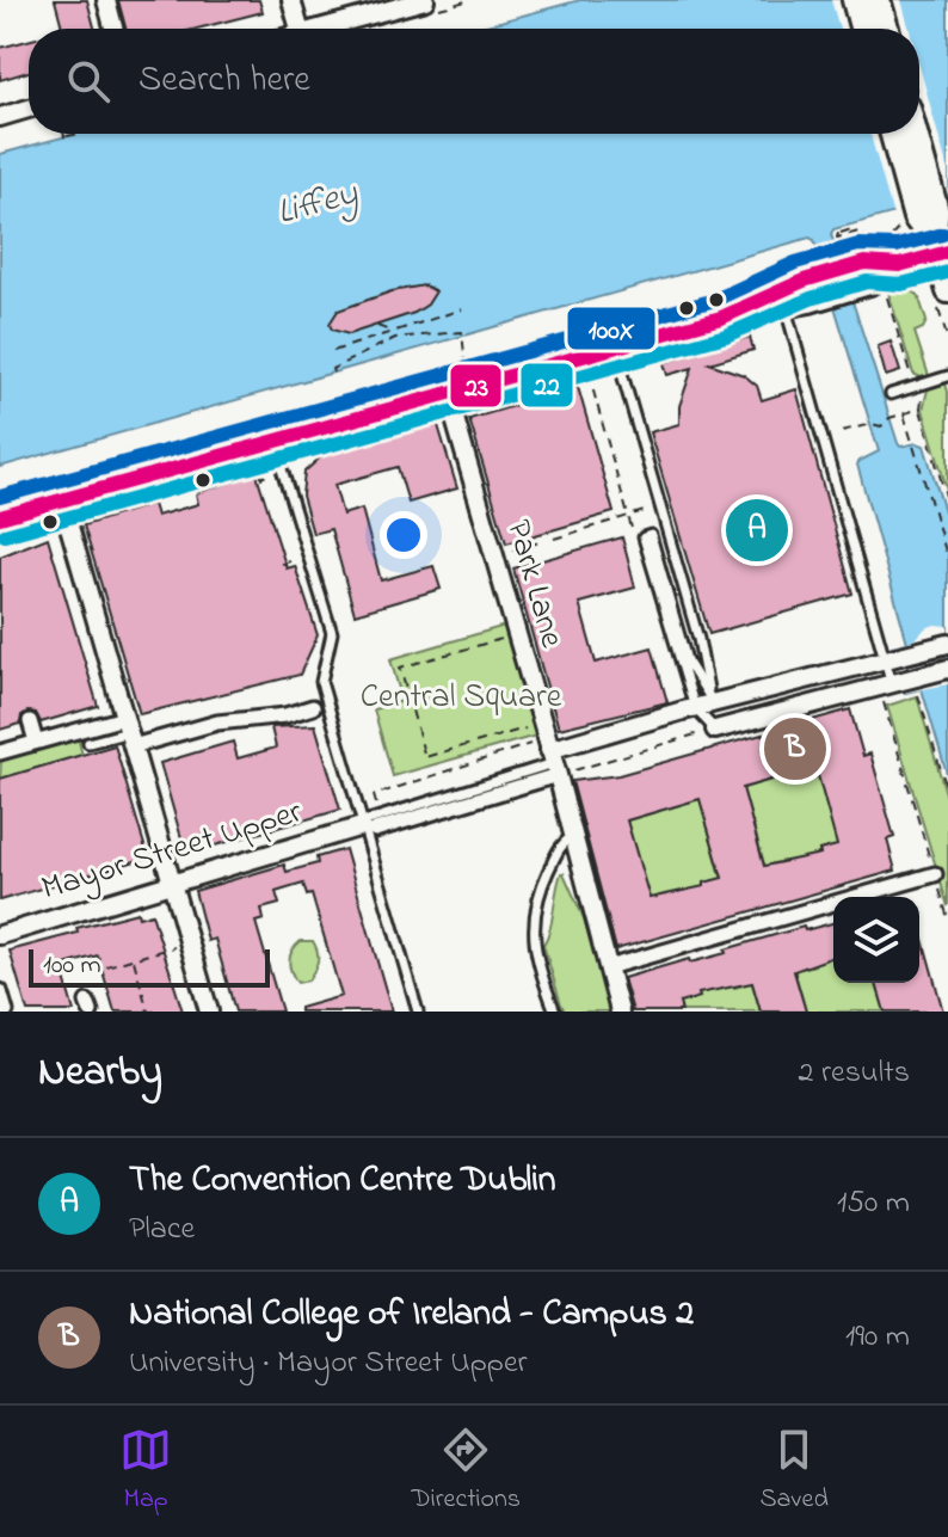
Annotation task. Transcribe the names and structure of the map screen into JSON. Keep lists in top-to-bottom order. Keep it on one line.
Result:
{"streets":{"street":["Park Lane","Mayor Street Upper"]},"crossings":[["Park Lane","Mayor Street Upper"]],"water":["Liffey"],"parks":["Central Square"],"lines":["transit line 100X","transit line 23","transit line 22"],"scale_bar":"100 m","page":{"search":"Search here","pins":["A","B"],"scale":"100 m","heading":["Nearby","2 results"],"list":[{"mark":"A","name":"The Convention Centre Dublin","note":"Place","value":"150 m"},{"mark":"B","name":"National College of Ireland - Campus 2","note":"University · Mayor Street Upper","value":"190 m"}],"nav":["Map","Directions","Saved"]}}
